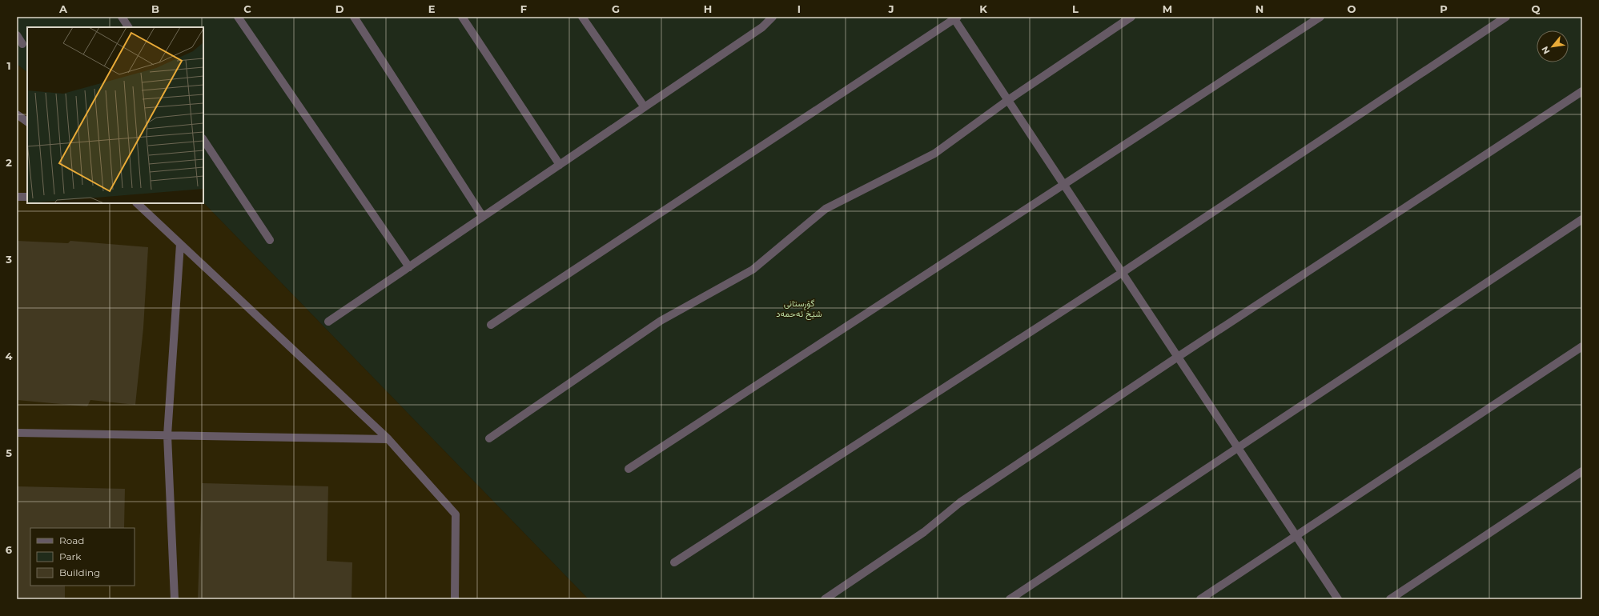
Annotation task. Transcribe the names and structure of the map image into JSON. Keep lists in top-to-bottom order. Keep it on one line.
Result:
{"parks":["گۆڕستانی شێخ ئەحمەد"],"legend":["Road","Park","Building"],"north":"bottom left","grid":{"columns":["A","B","C","D","E","F","G","H","I","J","K","L","M","N","O","P","Q"],"rows":["1","2","3","4","5","6"]}}
